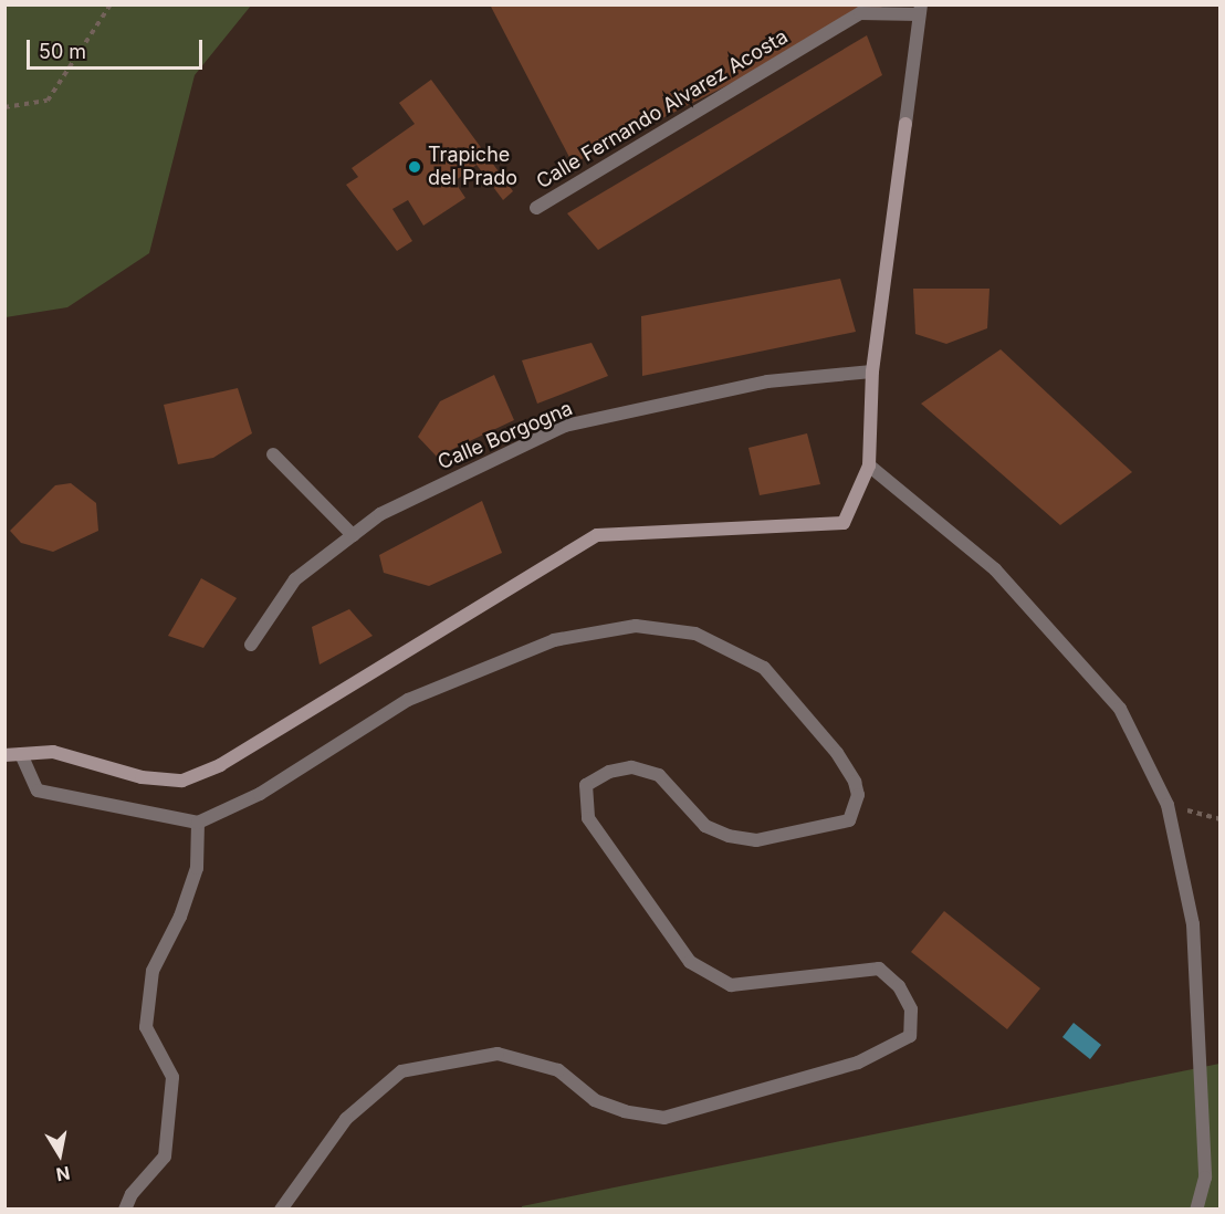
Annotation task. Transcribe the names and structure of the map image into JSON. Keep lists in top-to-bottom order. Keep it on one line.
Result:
{"streets":{"street":["Calle Fernando Alvarez Acosta","Calle Borgogna"]},"places":["Trapiche del Prado"],"scale_bar":"50 m","north":"bottom"}
